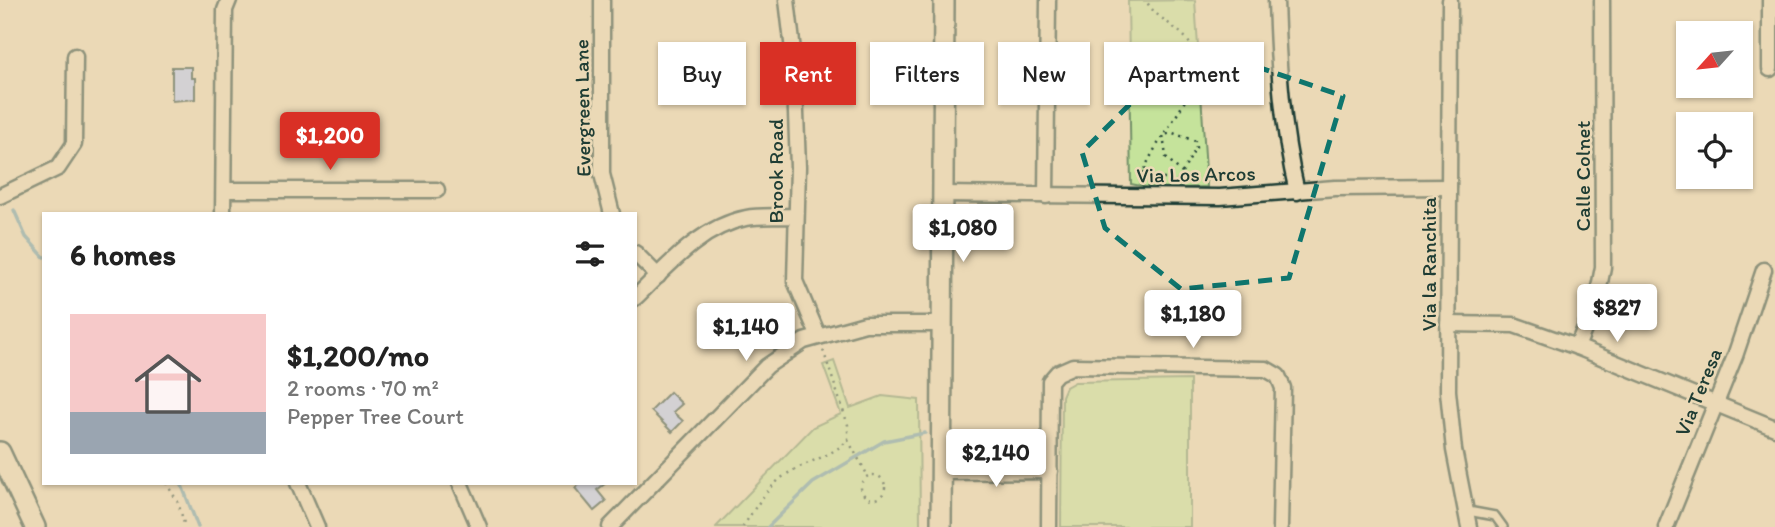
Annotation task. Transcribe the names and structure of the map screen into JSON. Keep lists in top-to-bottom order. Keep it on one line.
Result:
{"streets":{"street":["Evergreen Lane","Brook Road","Via Los Arcos","Calle Colnet","Via la Ranchita","Via Teresa"]},"crossings":[["Via Los Arcos","Via la Ranchita"]],"north":"bottom left","page":{"chip":["Buy","Rent","Filters","New","Apartment"],"price":["$1,200","$1,080","$827","$1,180","$1,140","$2,140"],"heading":"6 homes","list":[{"name":"$1,200/mo","note":"2 rooms · 70 m² · Pepper Tree Court"}]}}
